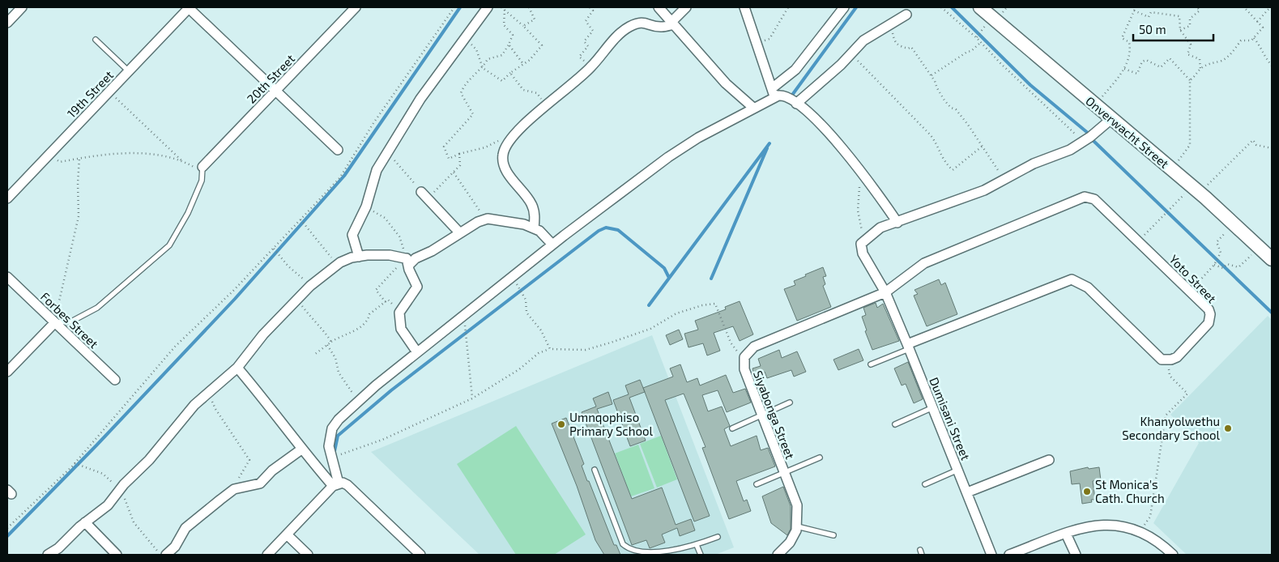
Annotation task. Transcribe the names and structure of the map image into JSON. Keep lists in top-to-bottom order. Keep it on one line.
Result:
{"streets":{"street":["20th Street","19th Street","Onverwacht Street","Yoto Street","Forbes Street","Siyabonga Street","Dumisani Street"]},"crossings":[["Yoto Street","Siyabonga Street"],["Yoto Street","Dumisani Street"],["Siyabonga Street","Dumisani Street"]],"places":["Umnqophiso Primary School","Khanyolwethu Secondary School","St Monica's Cath. Church"],"scale_bar":"50 m"}
